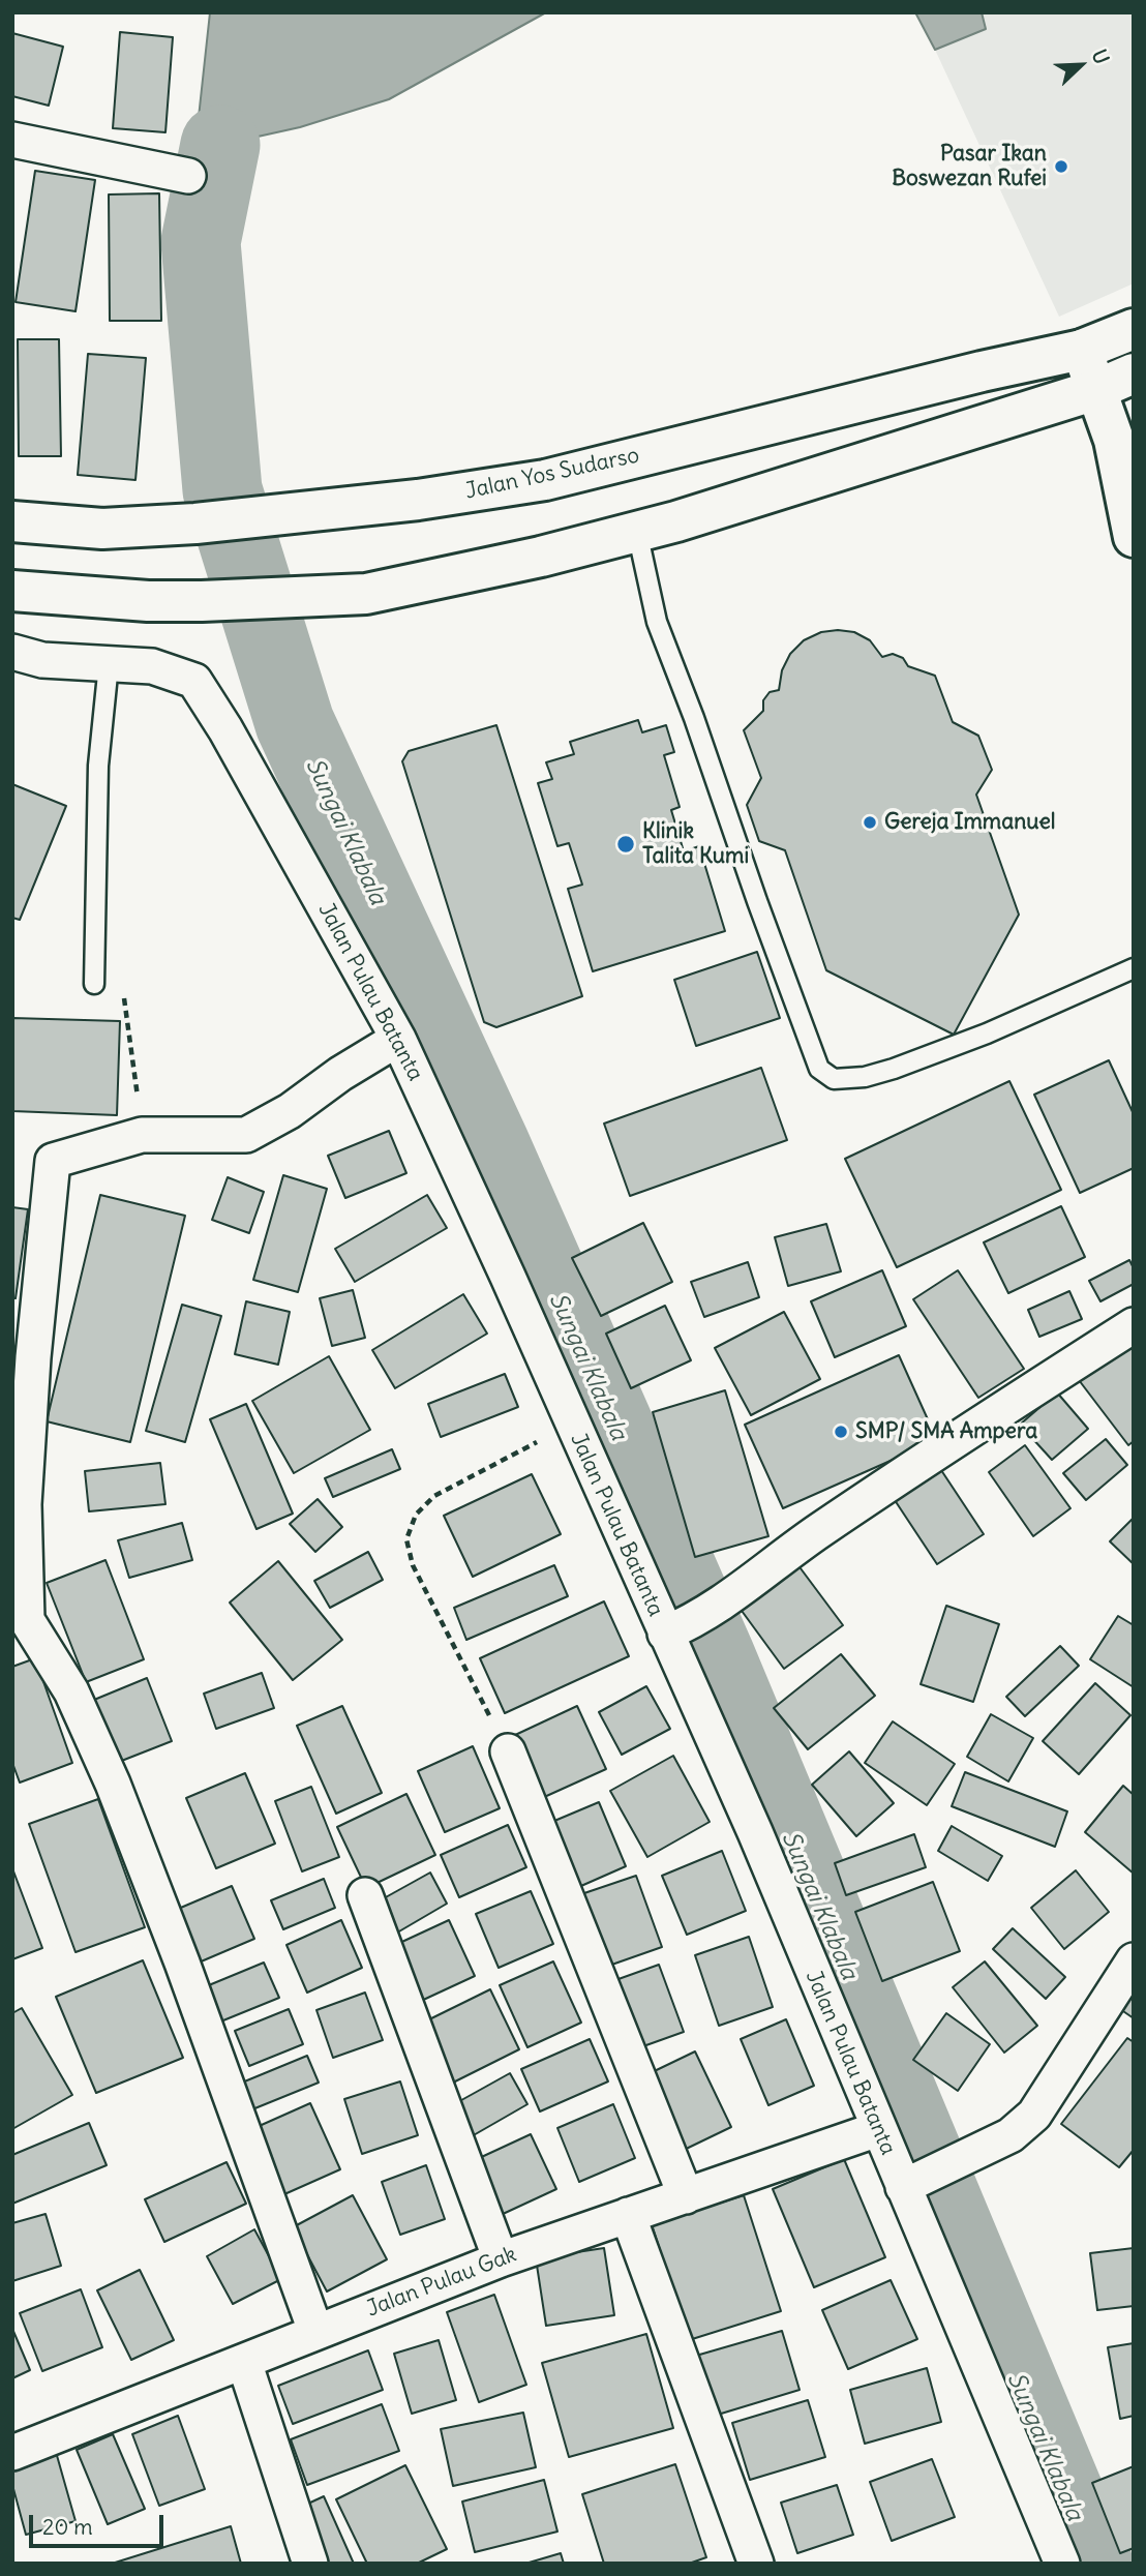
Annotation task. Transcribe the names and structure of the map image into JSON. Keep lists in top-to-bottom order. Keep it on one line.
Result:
{"streets":{"main road":["Jalan Yos Sudarso"],"street":["Jalan Pulau Batanta","Jalan Pulau Gak"]},"crossings":[["Jalan Pulau Batanta","Jalan Pulau Gak"]],"water":["Sungai Klabala"],"places":["Pasar Ikan Boswezan Rufei","Gereja Immanuel","Klinik Talita Kumi","SMP/ SMA Ampera"],"scale_bar":"20 m","north":"top right"}
